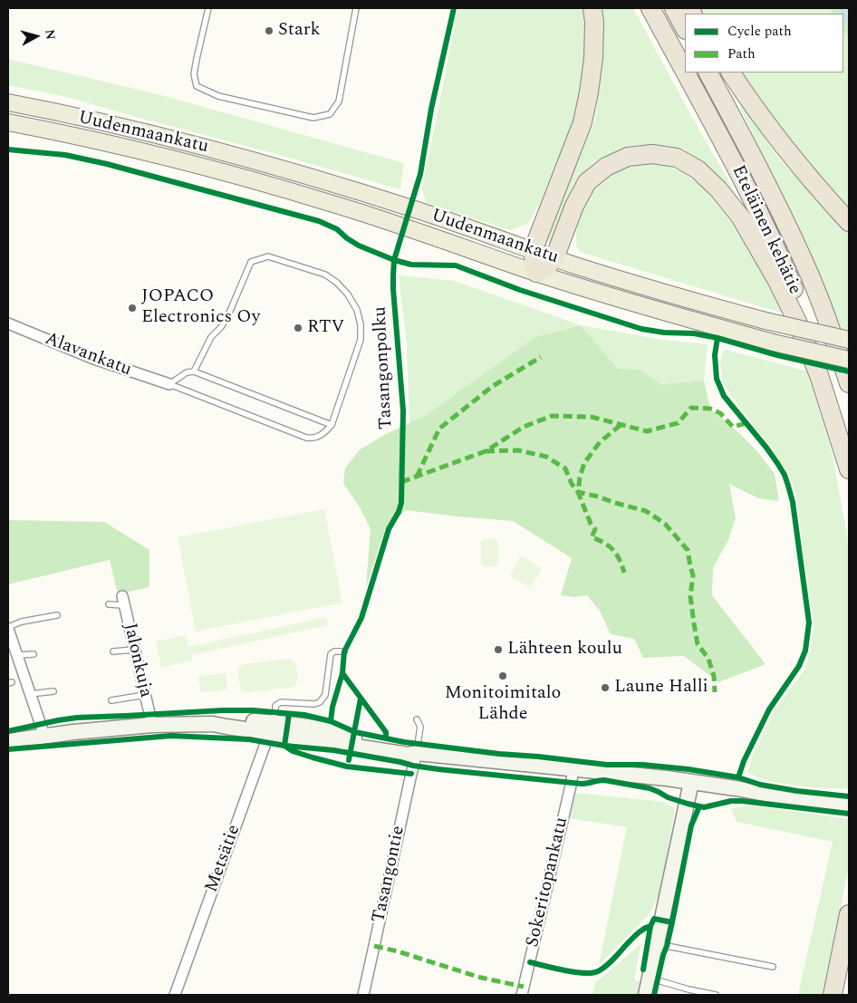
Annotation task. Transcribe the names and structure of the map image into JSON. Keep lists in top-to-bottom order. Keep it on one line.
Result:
{"streets":{"highway":["Eteläinen kehätie"],"main road":["Uudenmaankatu"],"street":["Alavankatu","Jalonkuja","Metsätie","Tasangontie","Sokeritopankatu"],"cycle path":["Tasangonpolku"]},"places":["Stark","JOPACO Electronics Oy","RTV","Lähteen koulu","Monitoimitalo Lähde","Laune Halli"],"legend":["Cycle path","Path"],"north":"right"}
